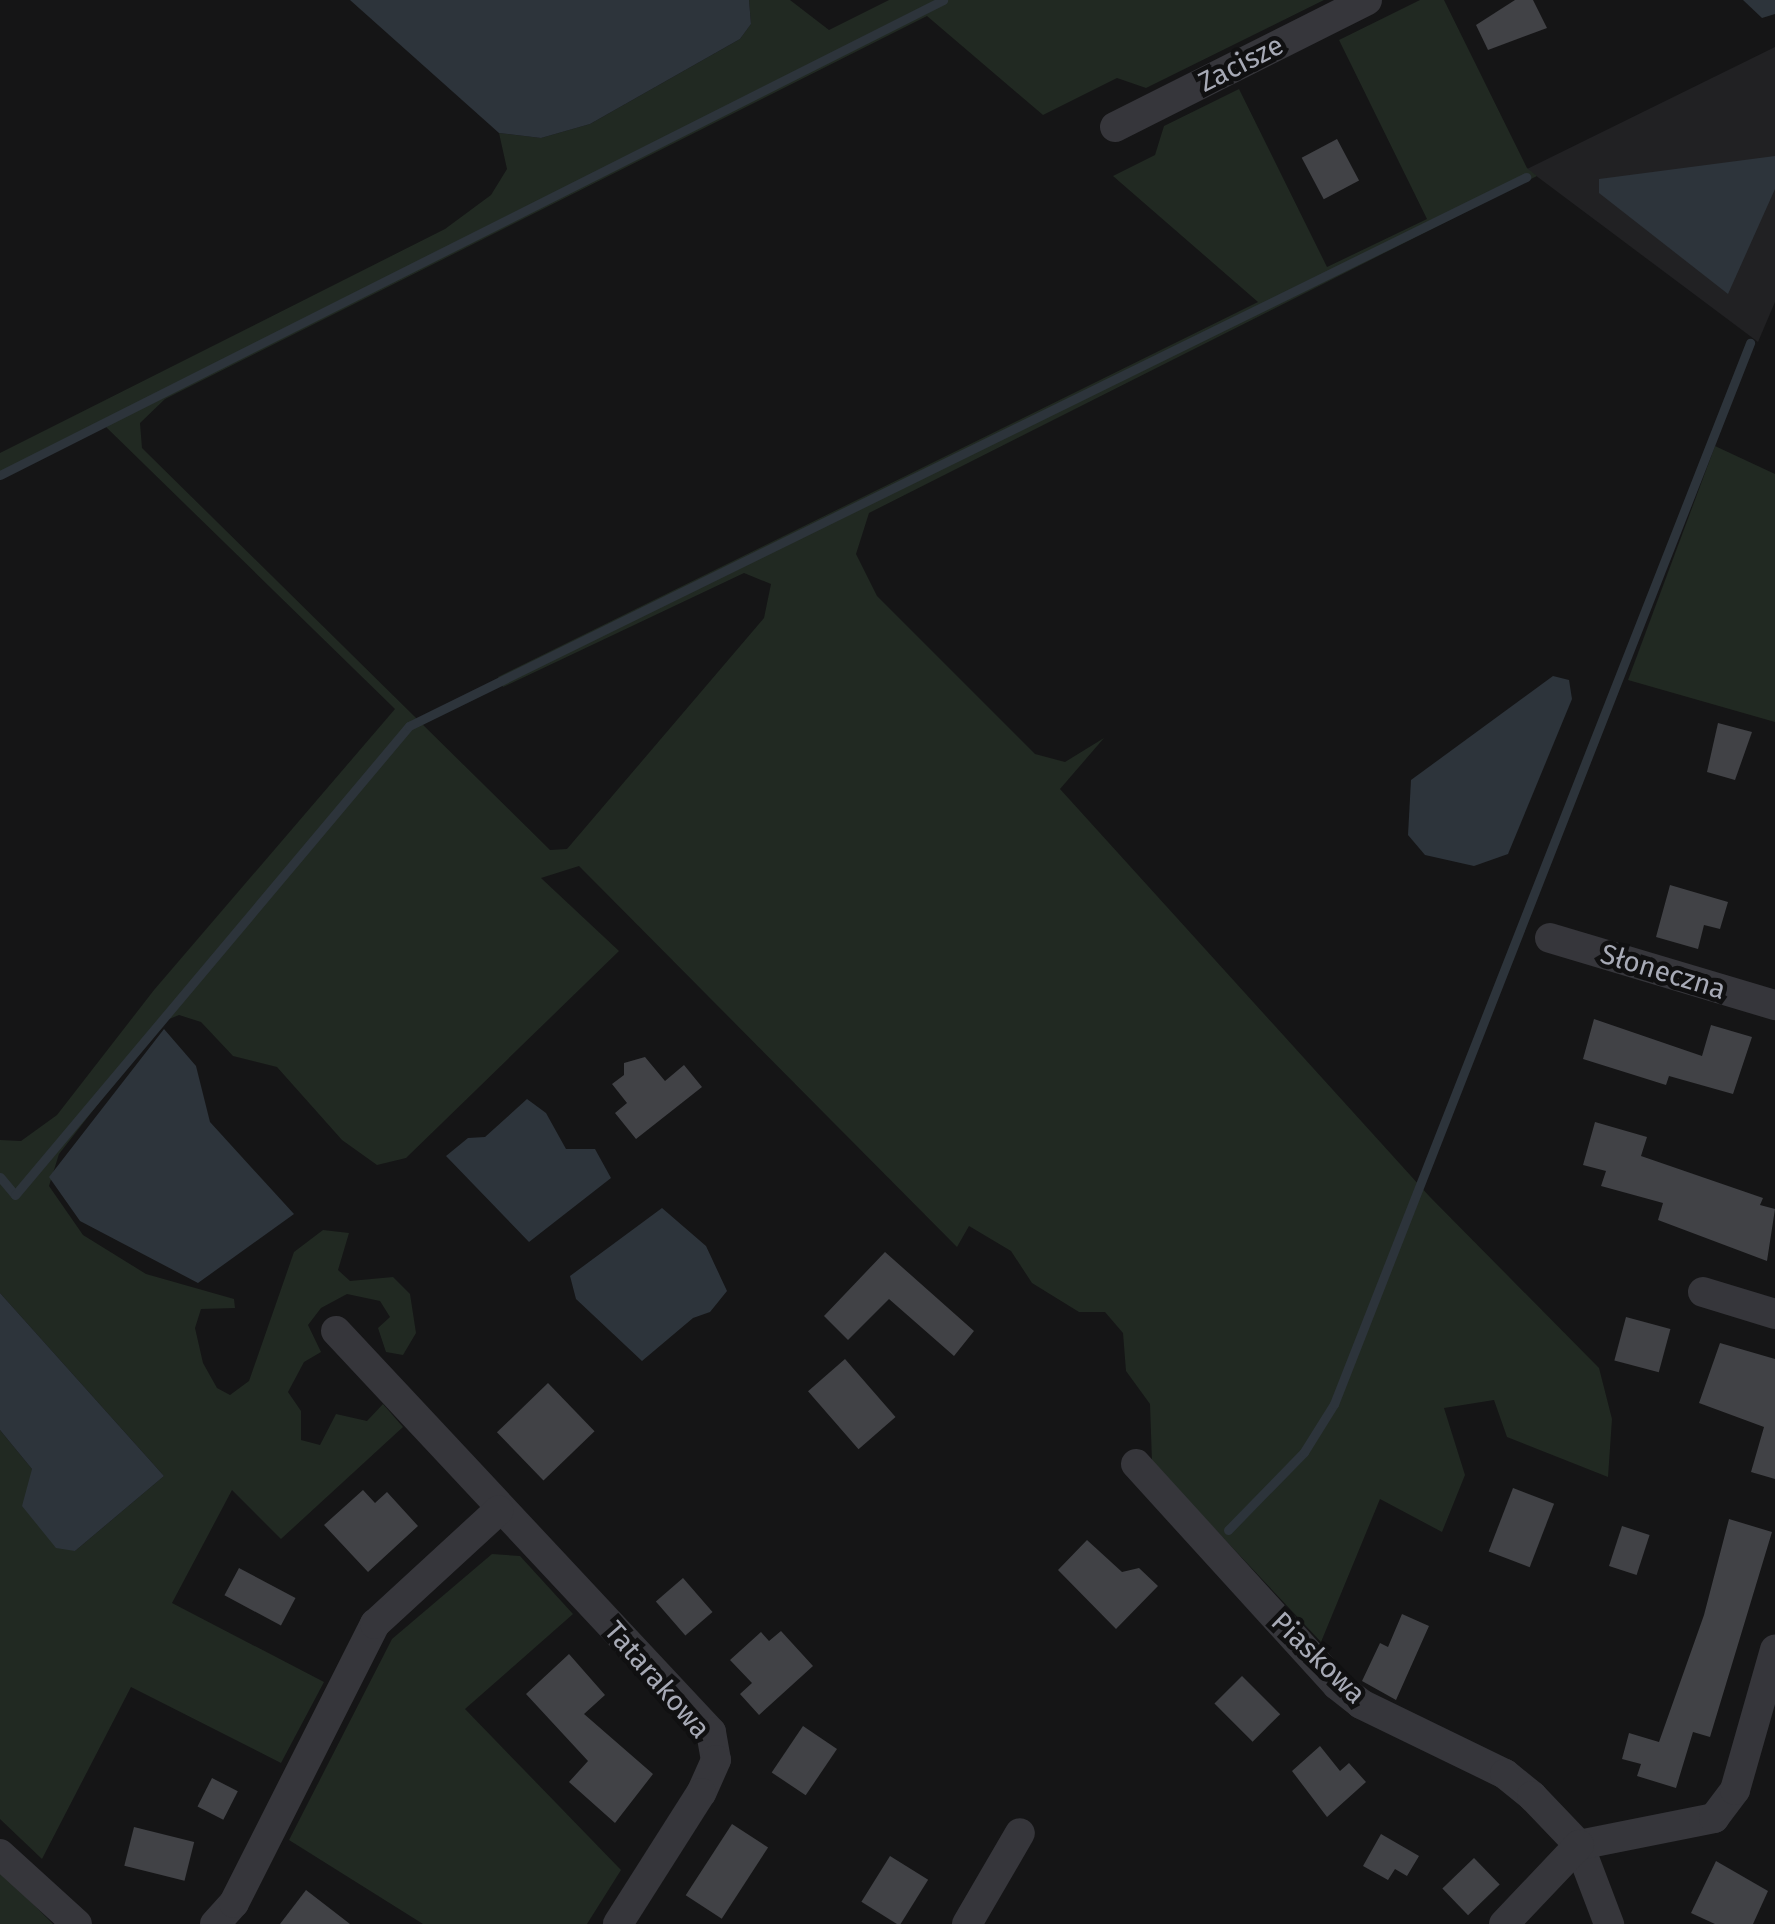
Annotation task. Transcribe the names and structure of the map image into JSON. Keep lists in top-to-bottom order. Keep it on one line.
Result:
{"streets":{"street":["Zacisze","Słoneczna","Piaskowa","Tatarakowa"]}}
